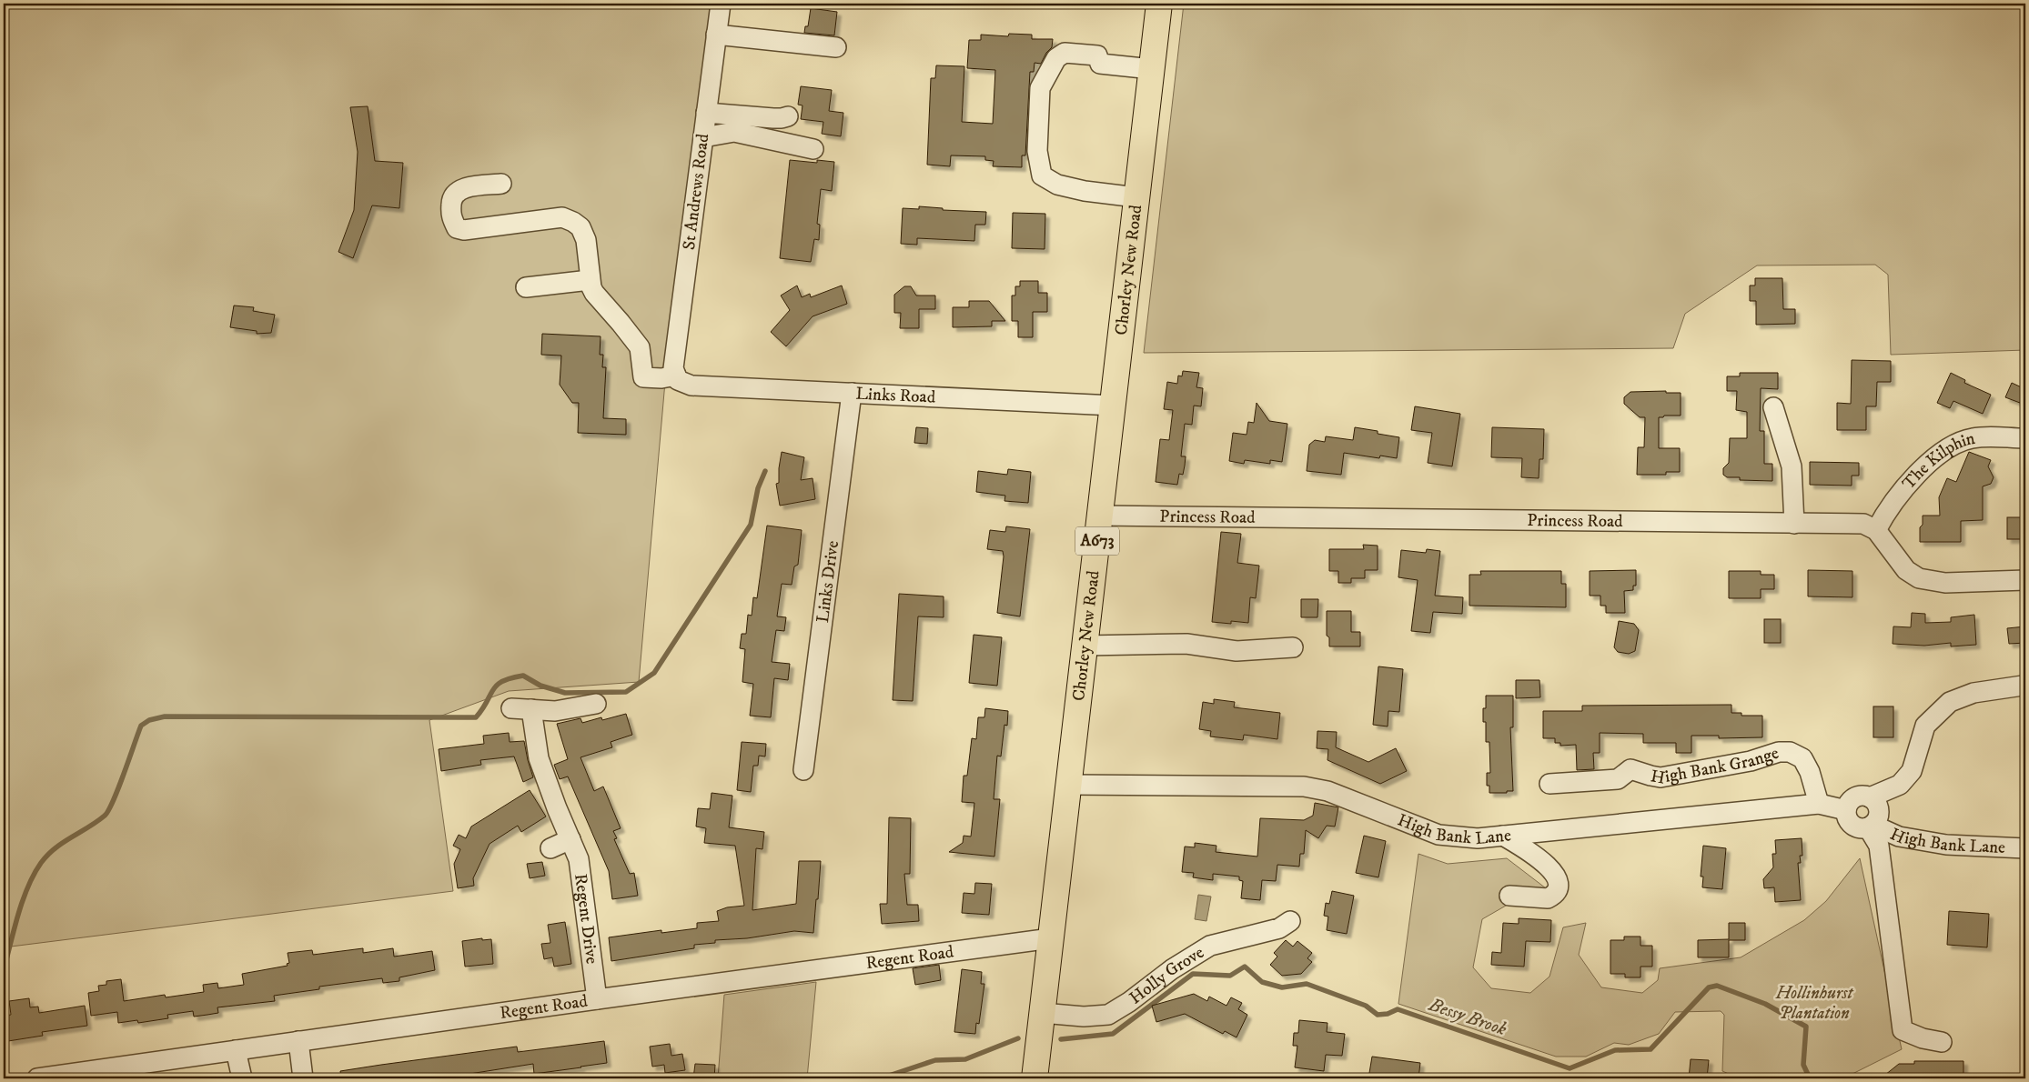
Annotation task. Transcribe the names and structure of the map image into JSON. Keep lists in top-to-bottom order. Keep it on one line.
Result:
{"streets":{"highway":["Chorley New Road","A673"],"street":["St Andrews Road","Links Road","The Kilphin","Princess Road","Links Drive","High Bank Grange","High Bank Lane","Regent Drive","Regent Road","Holly Grove"]},"crossings":[["St Andrews Road","Links Road"],["Chorley New Road","Links Road"],["Chorley New Road","Princess Road"],["Chorley New Road","High Bank Lane"],["Chorley New Road","Regent Road"],["Chorley New Road","Holly Grove"],["Links Road","Links Drive"],["The Kilphin","Princess Road"],["High Bank Grange","High Bank Lane"],["Regent Drive","Regent Road"]],"water":["Bessy Brook"],"parks":["Hollinhurst Plantation"]}
